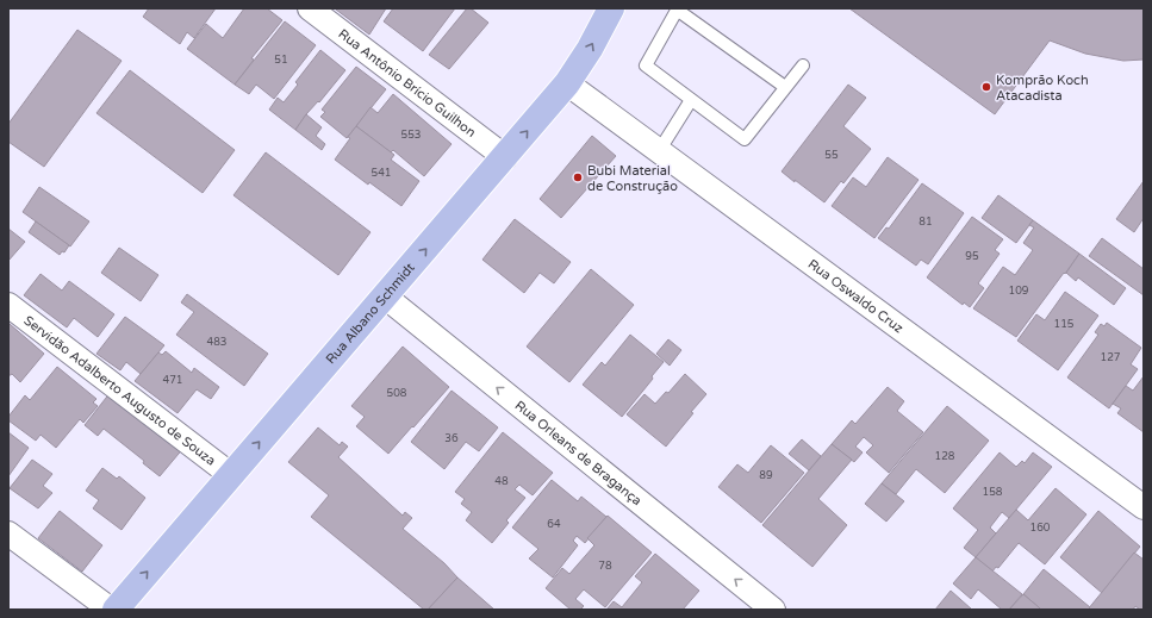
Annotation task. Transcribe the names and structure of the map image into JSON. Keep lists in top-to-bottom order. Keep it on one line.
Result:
{"streets":{"main road":["Rua Albano Schmidt"],"street":["Rua Antônio Brício Guilhon","Rua Oswaldo Cruz","Servidão Adalberto Augusto de Souza","Rua Orleans de Bragança"]},"crossings":[["Rua Antônio Brício Guilhon","Rua Albano Schmidt"],["Rua Oswaldo Cruz","Rua Albano Schmidt"],["Rua Albano Schmidt","Servidão Adalberto Augusto de Souza"],["Rua Albano Schmidt","Rua Orleans de Bragança"]],"one_way":["Rua Albano Schmidt","Rua Orleans de Bragança"],"places":["Komprão Koch Atacadista","Bubi Material de Construção"],"house_numbers":["51","553","55","541","81","95","109","115","483","127","471","508","36","128","89","48","158","64","160","78"]}
